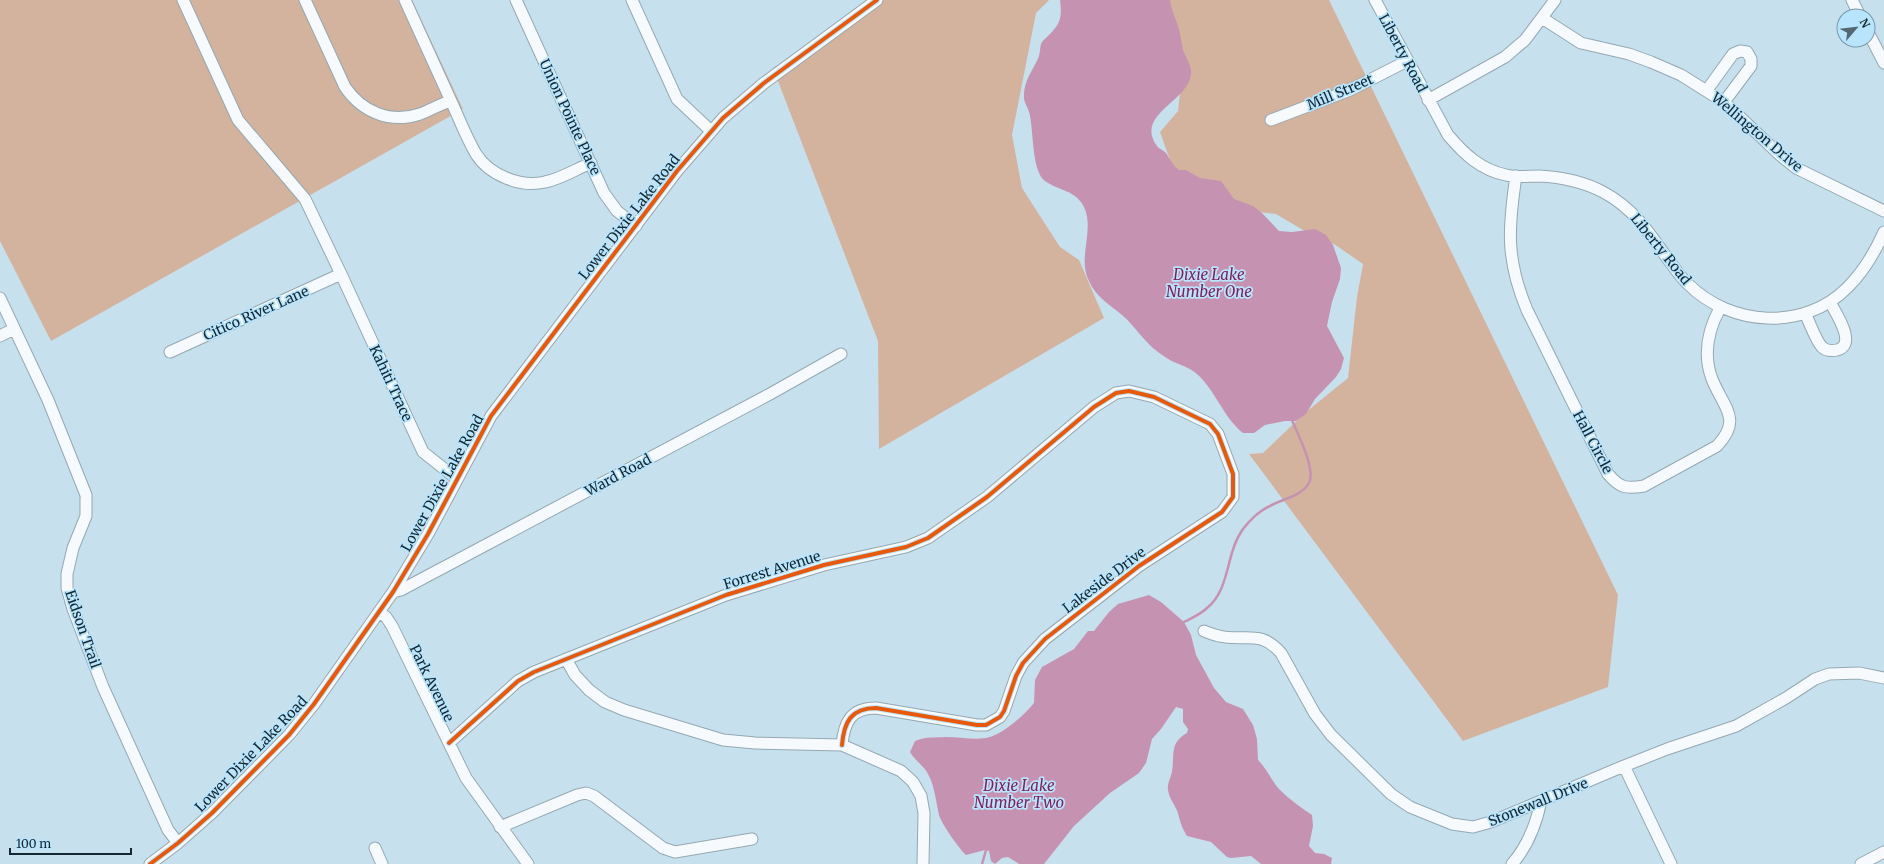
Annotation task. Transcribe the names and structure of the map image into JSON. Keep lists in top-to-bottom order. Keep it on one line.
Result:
{"streets":{"street":["Liberty Road","Mill Street","Union Pointe Place","Wellington Drive","Lower Dixie Lake Road","Citico River Lane","Kahiti Trace","Hall Circle","Ward Road","Forrest Avenue","Lakeside Drive","Eidson Trail","Park Avenue","Stonewall Drive"]},"crossings":[["Liberty Road","Mill Street"],["Liberty Road","Hall Circle"],["Union Pointe Place","Lower Dixie Lake Road"],["Lower Dixie Lake Road","Kahiti Trace"],["Lower Dixie Lake Road","Ward Road"],["Lower Dixie Lake Road","Eidson Trail"],["Lower Dixie Lake Road","Park Avenue"],["Citico River Lane","Kahiti Trace"],["Forrest Avenue","Lakeside Drive"],["Forrest Avenue","Park Avenue"]],"water":["Dixie Lake Number One","Dixie Lake Number Two"],"scale_bar":"100 m","north":"top right"}
